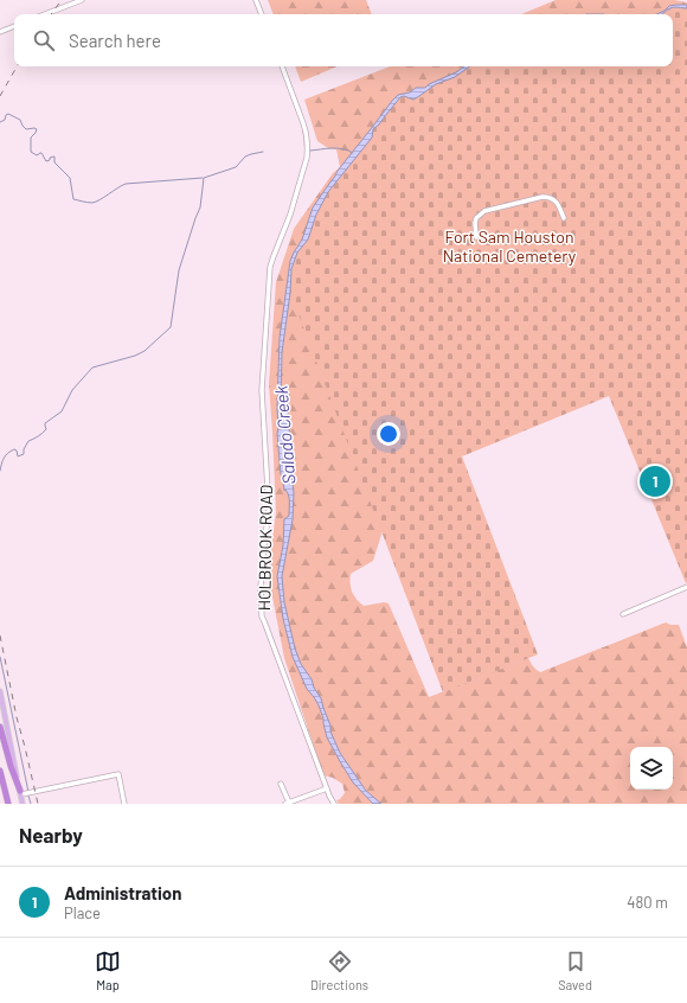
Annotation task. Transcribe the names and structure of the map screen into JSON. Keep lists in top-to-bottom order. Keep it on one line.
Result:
{"streets":{"street":["HOLBROOK ROAD"]},"water":["Salado Creek"],"parks":["Fort Sam Houston National Cemetery"],"page":{"search":"Search here","pins":"1","heading":"Nearby","list":[{"mark":"1","name":"Administration","note":"Place","value":"480 m"}],"nav":["Map","Directions","Saved"]}}
